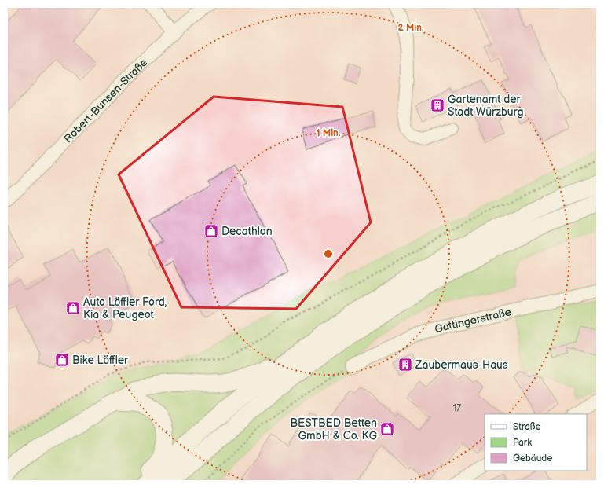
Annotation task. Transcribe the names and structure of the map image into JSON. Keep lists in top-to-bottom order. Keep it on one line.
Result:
{"streets":{"street":["Robert-Bunsen-Straße","Gattingerstraße"]},"places":{"building":["Gartenamt der Stadt Würzburg","Zaubermaus-Haus"],"shop":["Decathlon","Auto Löffler Ford, Kia & Peugeot","Bike Löffler","BESTBED Betten GmbH & Co. KG"]},"house_numbers":["17"],"legend":["Straße","Park","Gebäude"],"rings":["2 Min.","1 Min."]}
